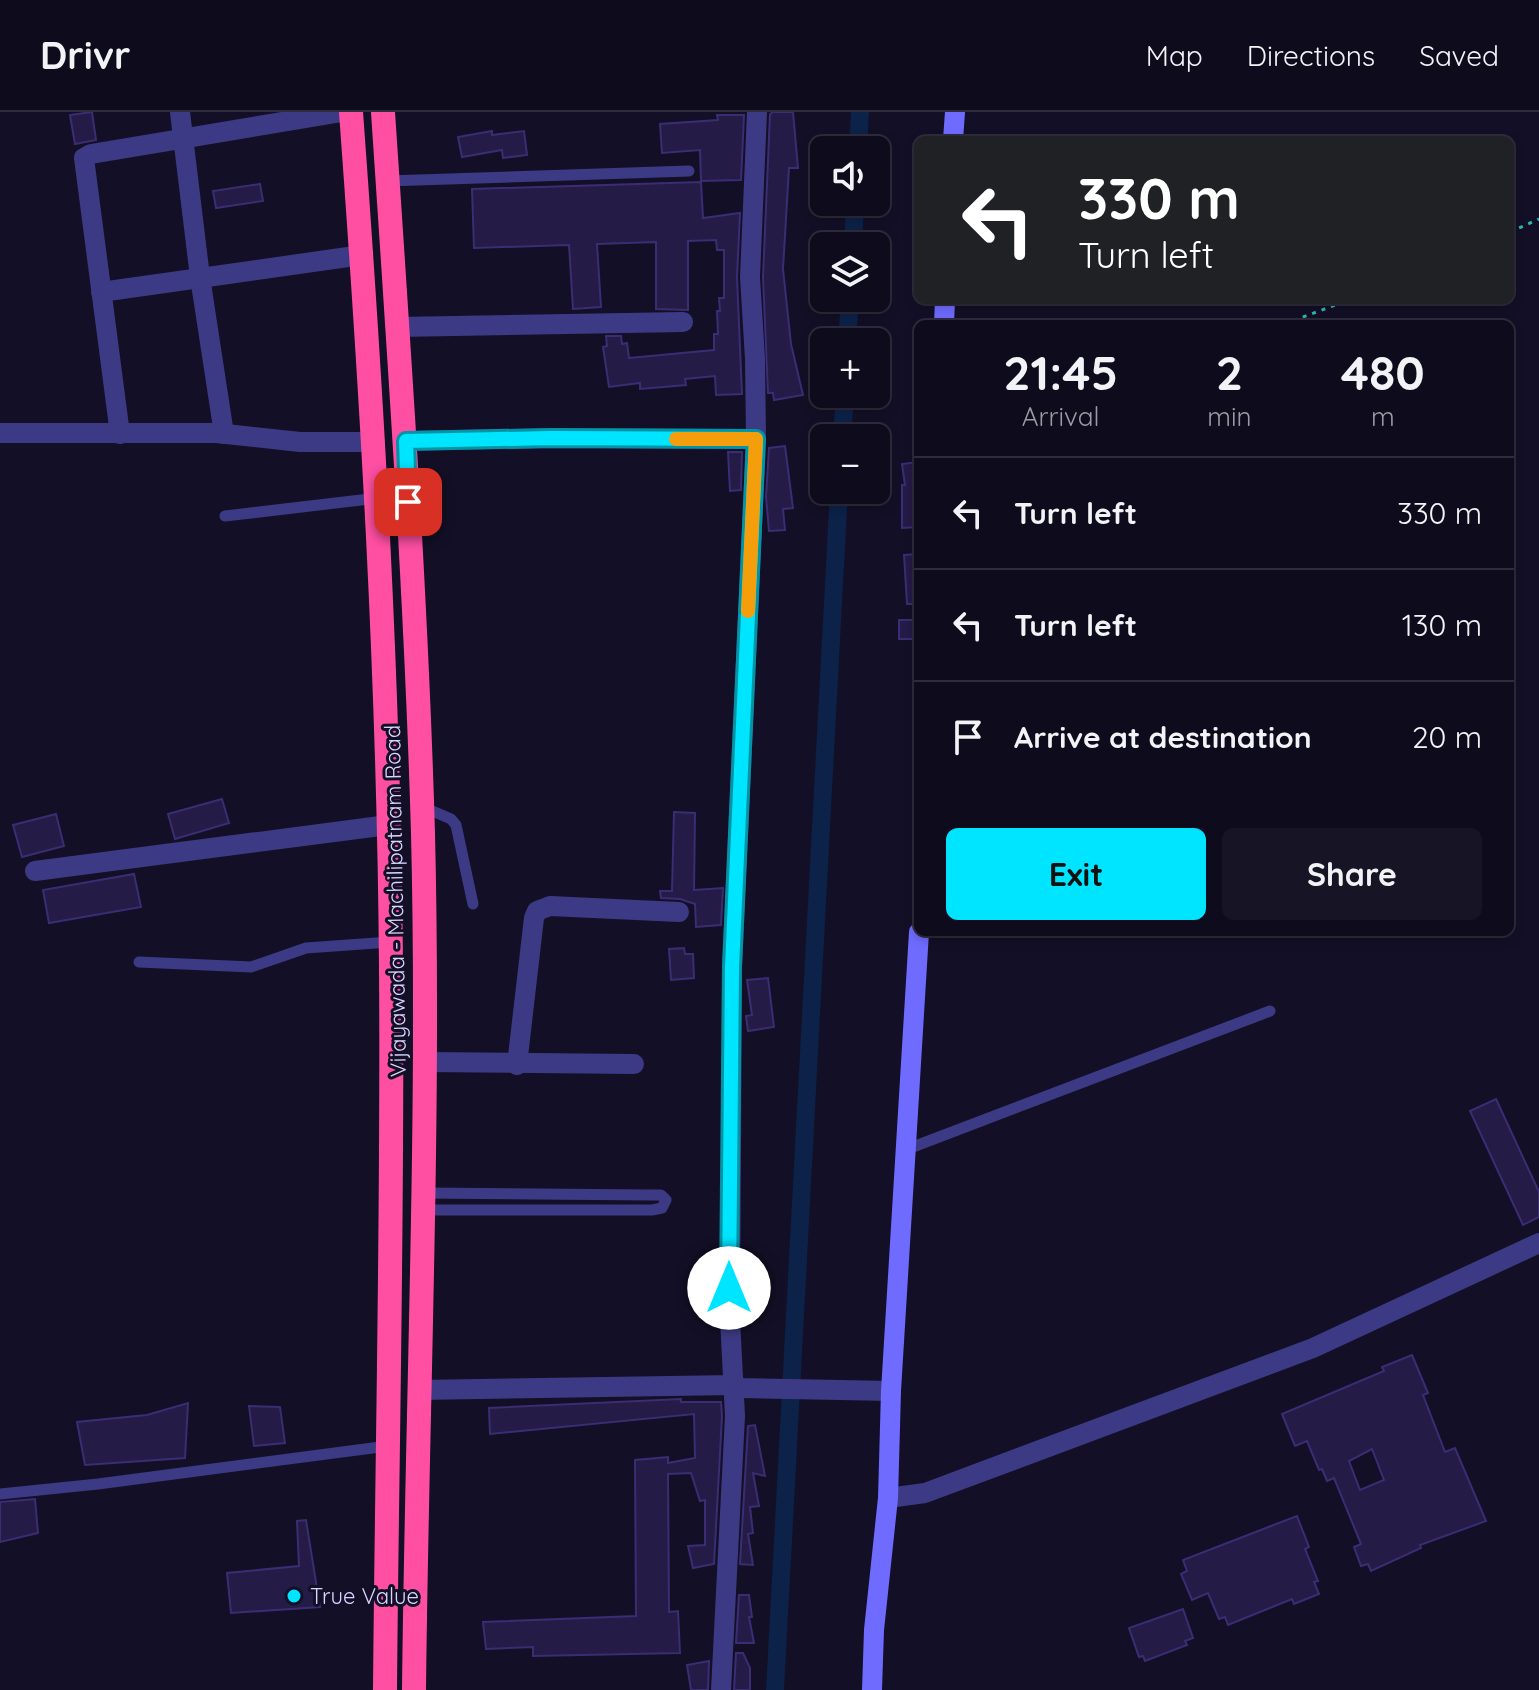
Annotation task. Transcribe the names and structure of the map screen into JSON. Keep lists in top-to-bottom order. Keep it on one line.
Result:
{"streets":{"highway":["Vijayawada - Machilipatnam Road"]},"places":["True Value"],"page":{"header":"Drivr","nav":["Map","Directions","Saved"],"map_buttons":["+","−"],"turn":["330 m","Turn left"],"eta":["21:45","Arrival","2","min","480","m"],"list":[{"name":"Turn left","value":"330 m"},{"name":"Turn left","value":"130 m"},{"name":"Arrive at destination","value":"20 m"}],"buttons":["Exit","Share"]}}
